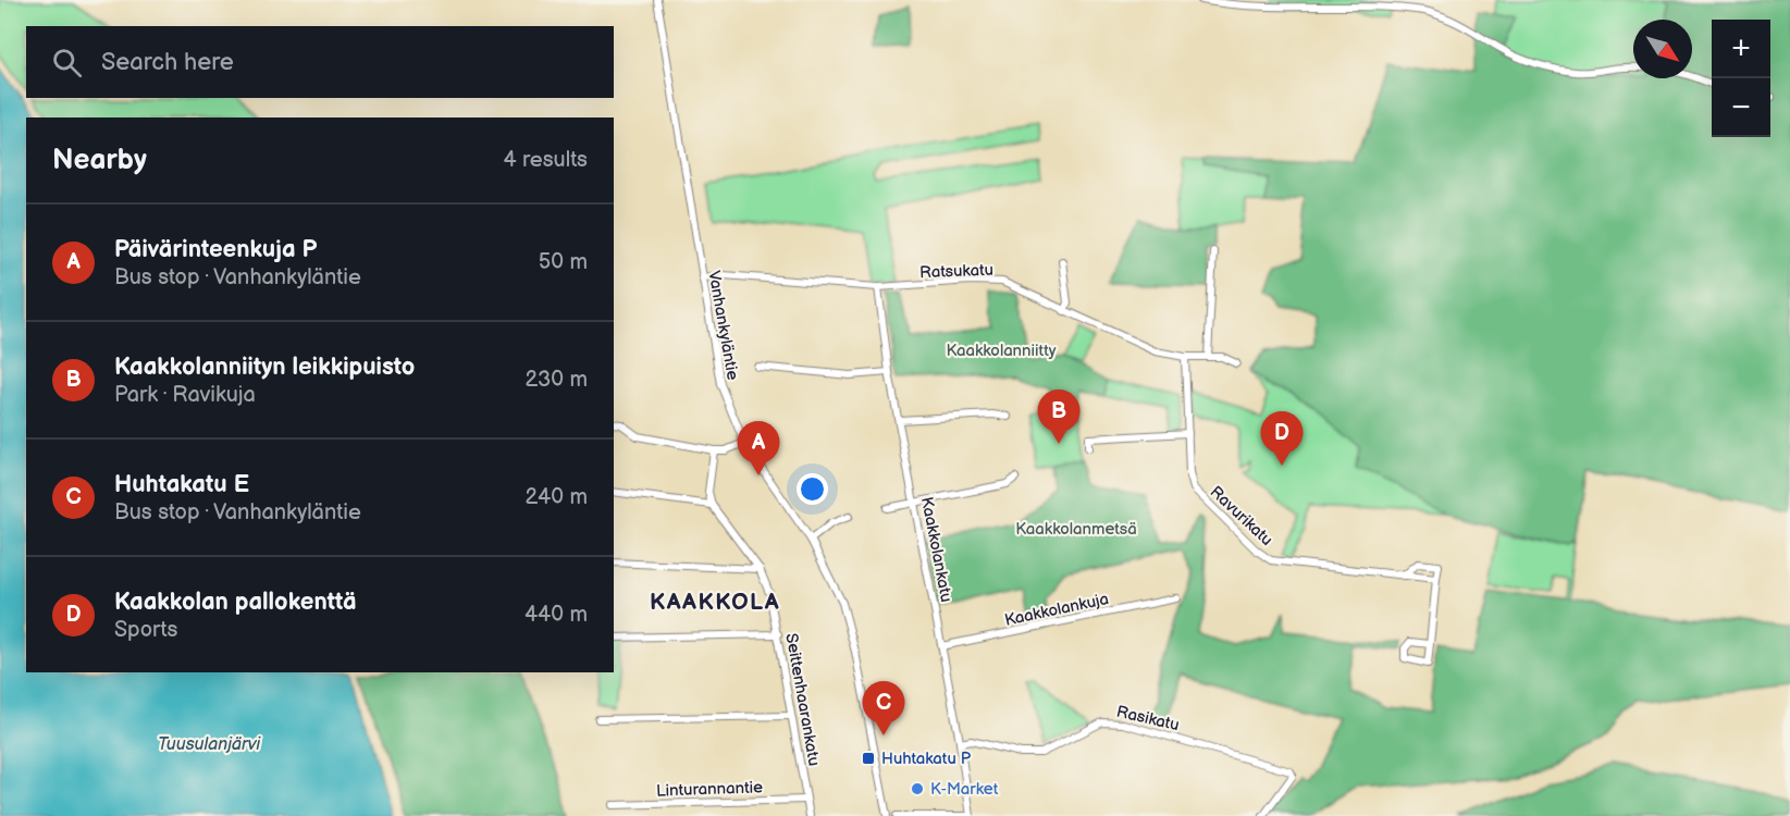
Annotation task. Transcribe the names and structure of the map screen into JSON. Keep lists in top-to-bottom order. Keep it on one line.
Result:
{"streets":{"street":["Ratsukatu","Vanhankyläntie","Ravurikatu","Kaakkolankatu","Kaakkolankuja","Seittenhaarankatu","Rasikatu","Linturannantie"]},"crossings":[["Ratsukatu","Vanhankyläntie"],["Ratsukatu","Ravurikatu"],["Ratsukatu","Kaakkolankatu"],["Kaakkolankatu","Kaakkolankuja"],["Kaakkolankatu","Rasikatu"],["Seittenhaarankatu","Linturannantie"]],"districts":["KAAKKOLA"],"water":["Tuusulanjärvi"],"parks":["Kaakkolanniitty","Kaakkolanmetsä"],"places":{"transit":["Huhtakatu P"],"other":["K-Market"]},"north":"bottom right","page":{"map_buttons":["+","−"],"search":"Search here","heading":["Nearby","4 results"],"list":[{"mark":"A","name":"Päivärinteenkuja P","note":"Bus stop · Vanhankyläntie","value":"50 m"},{"mark":"B","name":"Kaakkolanniityn leikkipuisto","note":"Park · Ravikuja","value":"230 m"},{"mark":"C","name":"Huhtakatu E","note":"Bus stop · Vanhankyläntie","value":"240 m"},{"mark":"D","name":"Kaakkolan pallokenttä","note":"Sports","value":"440 m"}],"pins":["B","D","A","C"]}}
